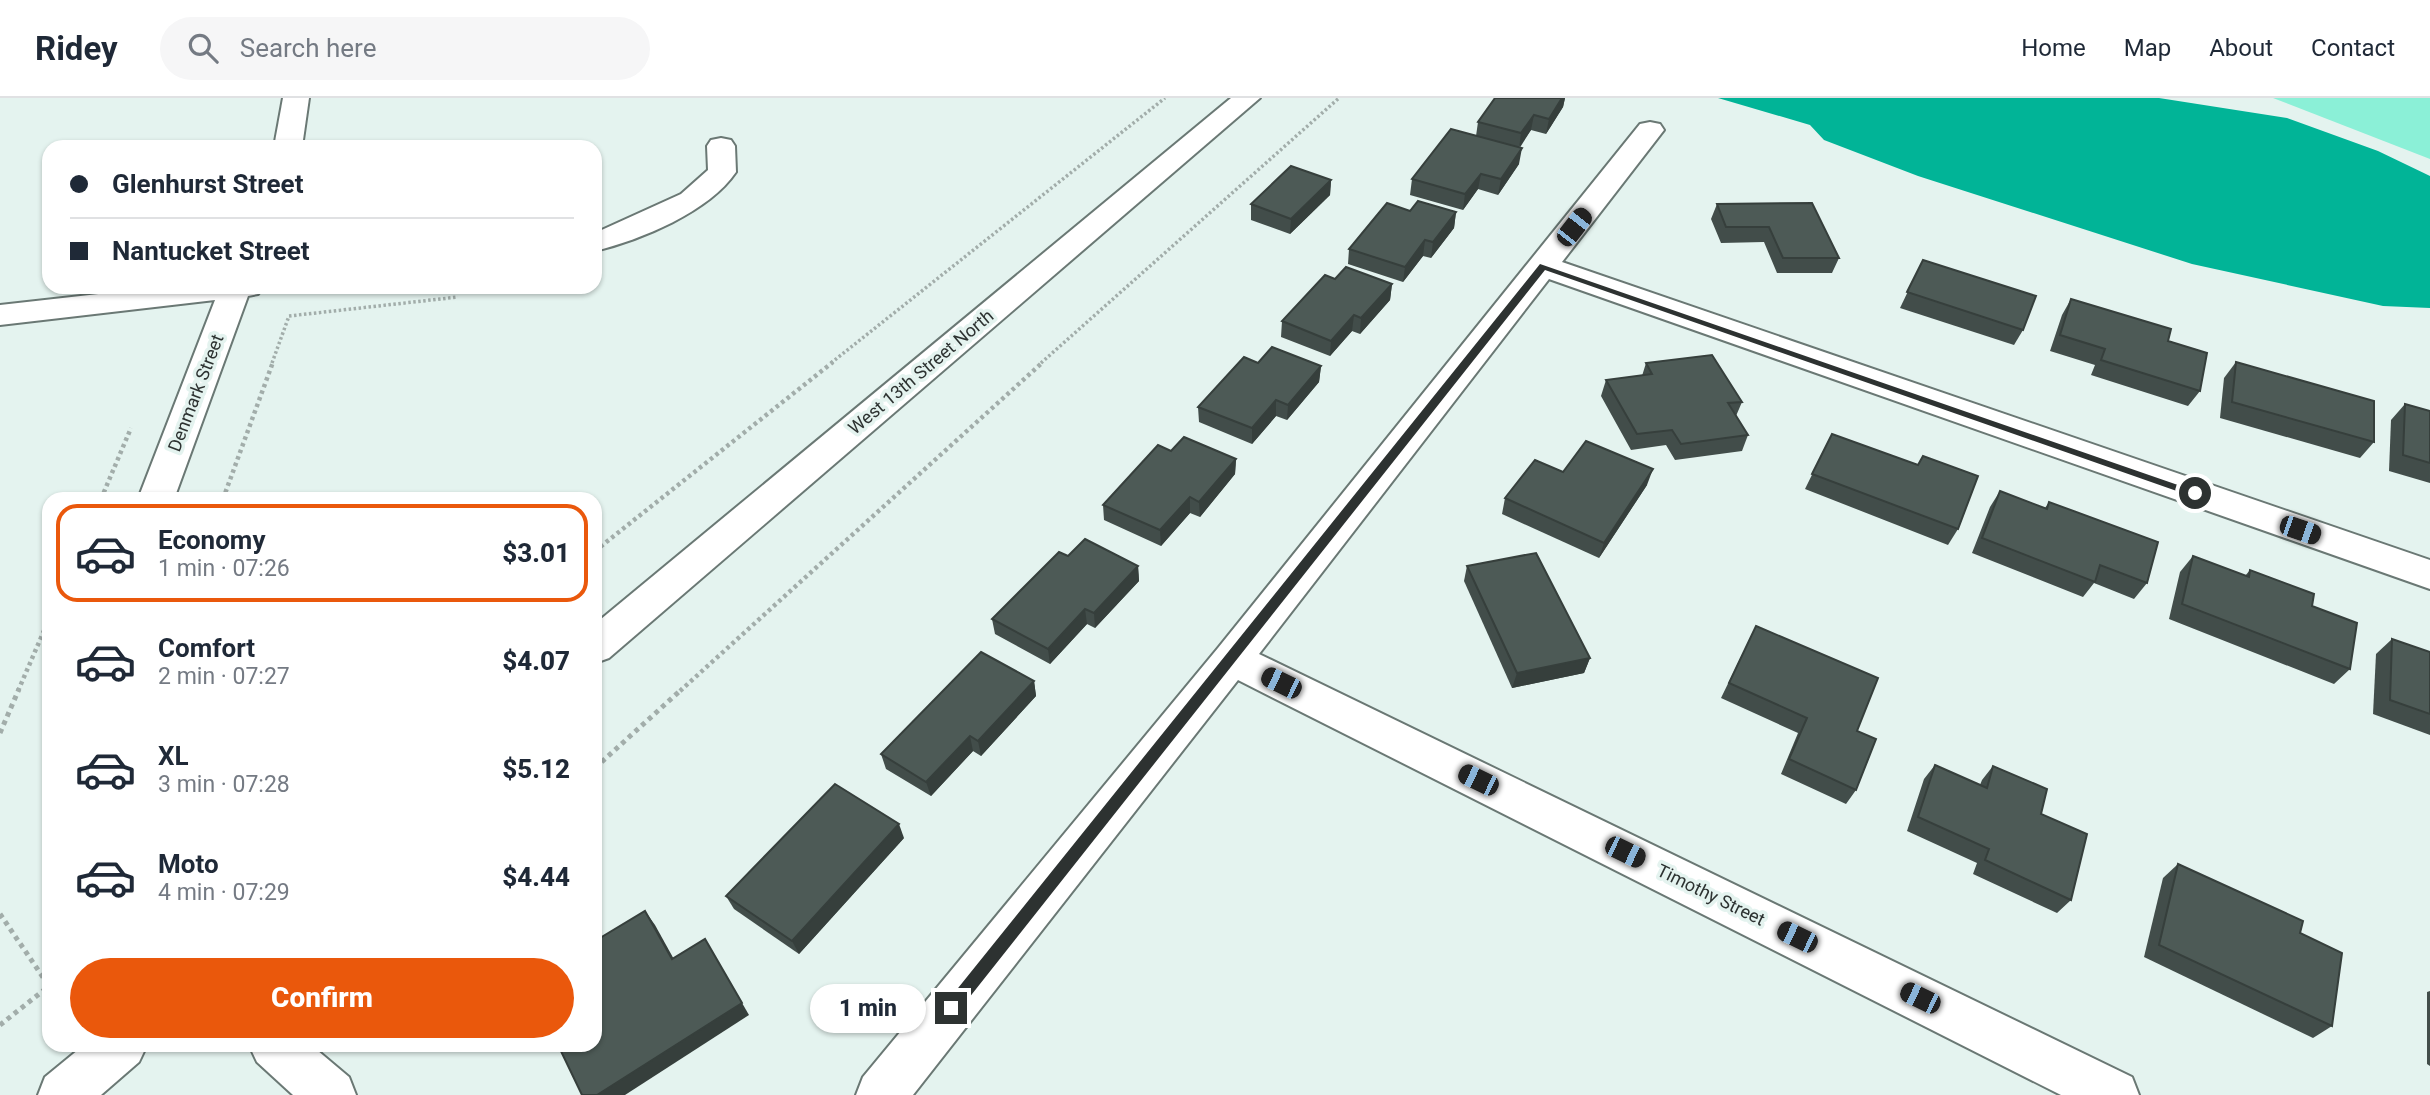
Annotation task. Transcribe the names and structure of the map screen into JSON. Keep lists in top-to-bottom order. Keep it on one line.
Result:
{"streets":{"street":["West 13th Street North","Denmark Street","Timothy Street"]},"page":{"header":"Ridey","search":"Search here","nav":["Home","Map","About","Contact"],"banner":["Glenhurst Street","Nantucket Street"],"list":[{"name":"Economy","note":"1 min · 07:26","value":"$3.01"},{"name":"Comfort","note":"2 min · 07:27","value":"$4.07"},{"name":"XL","note":"3 min · 07:28","value":"$5.12"},{"name":"Moto","note":"4 min · 07:29","value":"$4.44"}],"buttons":"Confirm","bubble":"1 min"}}
